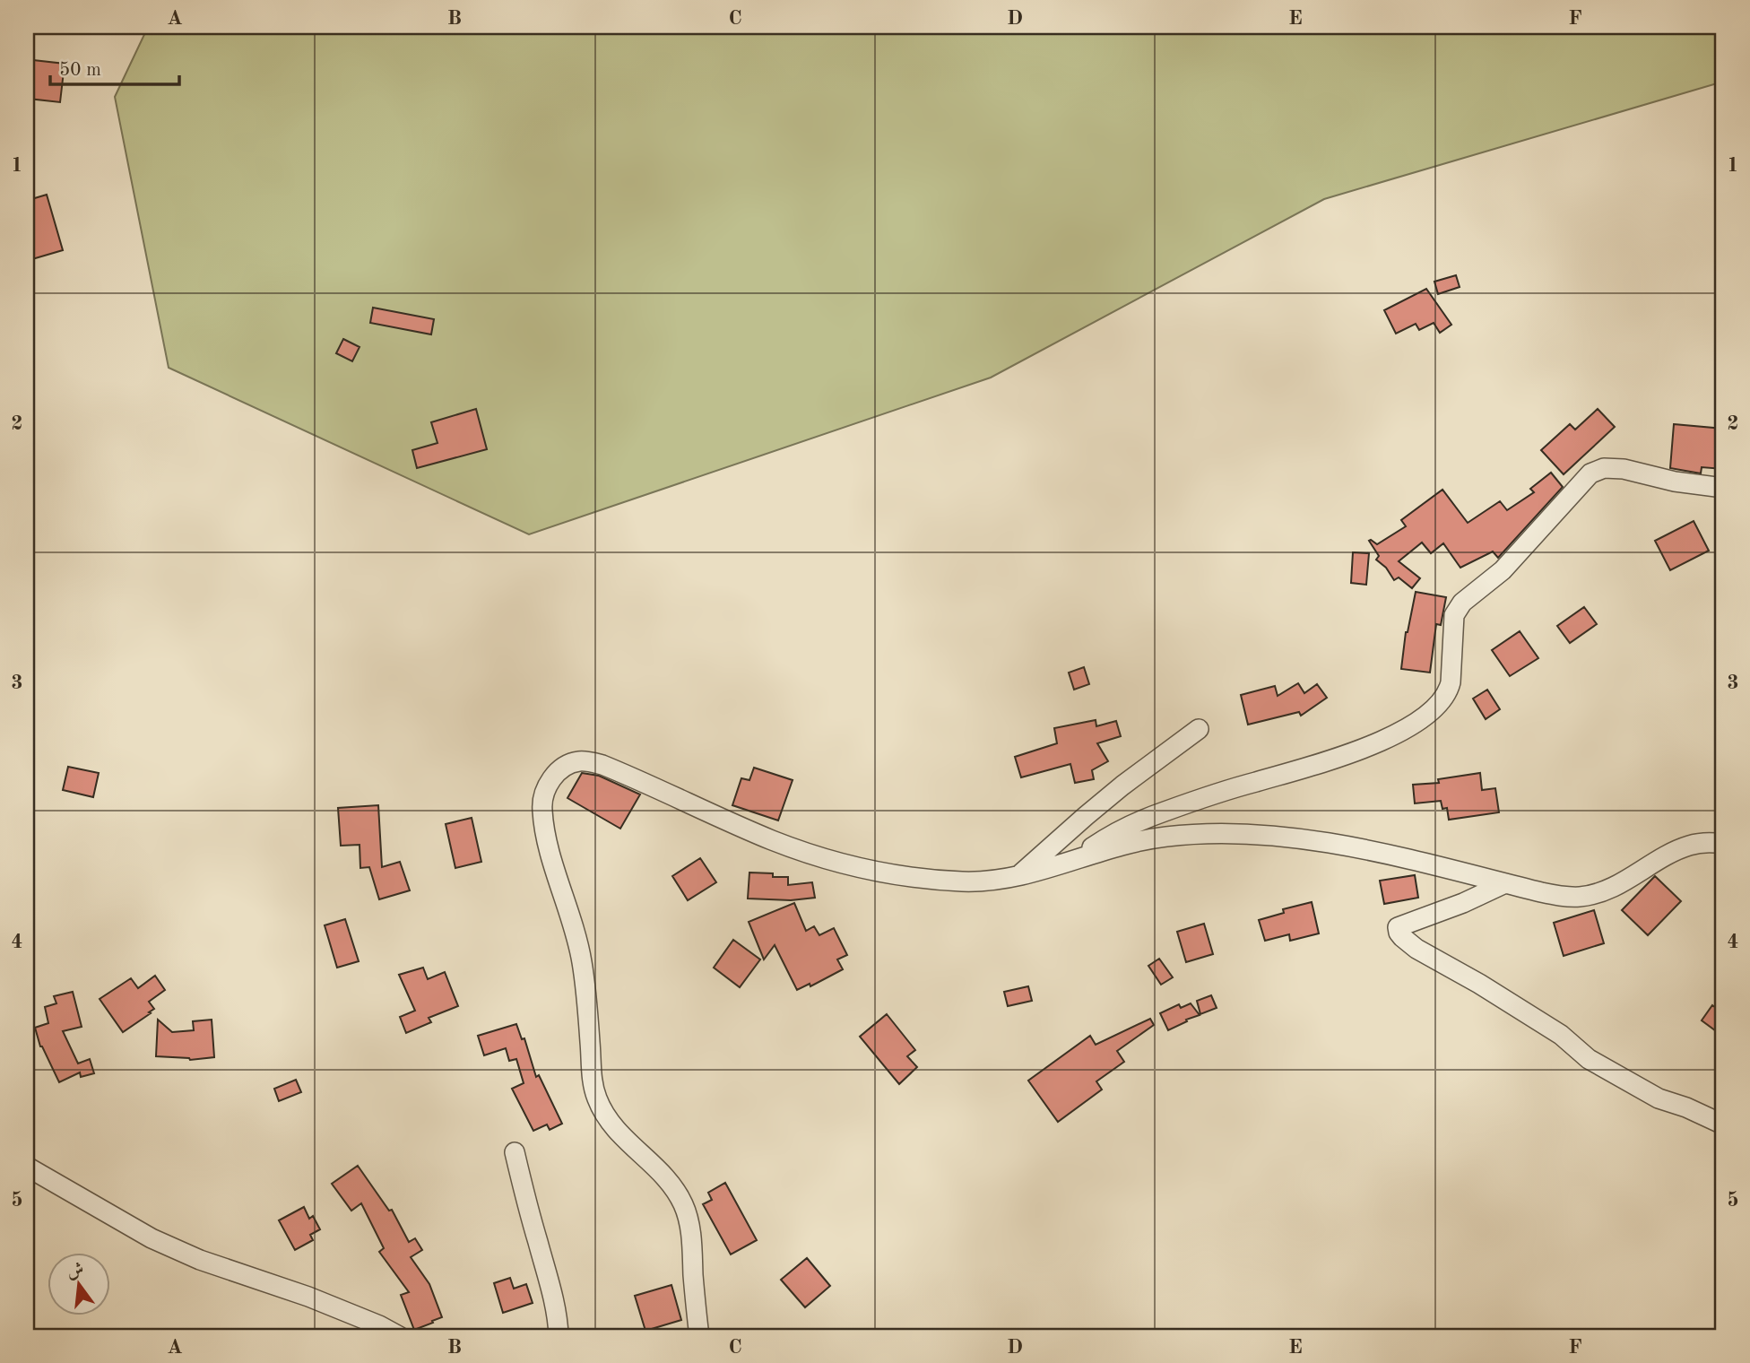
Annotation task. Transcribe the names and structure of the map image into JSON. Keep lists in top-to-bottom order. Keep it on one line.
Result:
{"scale_bar":"50 m","north":"top","grid":{"columns":["A","B","C","D","E","F"],"rows":["1","2","3","4","5"]}}
